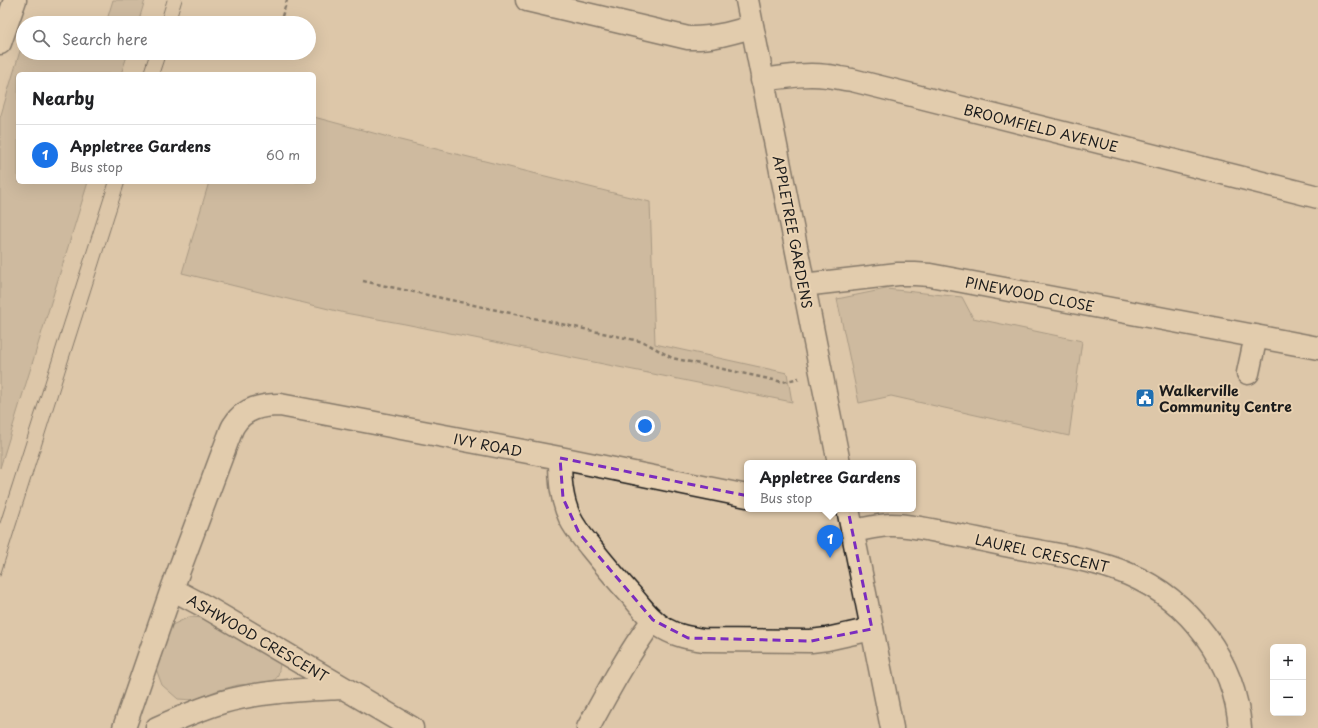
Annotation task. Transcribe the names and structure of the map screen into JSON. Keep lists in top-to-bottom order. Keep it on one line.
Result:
{"streets":{"street":["BROOMFIELD AVENUE","APPLETREE GARDENS","PINEWOOD CLOSE","IVY ROAD","LAUREL CRESCENT","ASHWOOD CRESCENT"]},"crossings":[["BROOMFIELD AVENUE","APPLETREE GARDENS"],["APPLETREE GARDENS","PINEWOOD CLOSE"],["IVY ROAD","ASHWOOD CRESCENT"]],"places":{"public building":["Walkerville Community Centre"]},"page":{"search":"Search here","heading":"Nearby","list":[{"mark":"1","name":"Appletree Gardens","note":"Bus stop","value":"60 m"}],"popup":["Appletree Gardens","Bus stop"],"pins":"1","map_buttons":["+","−"]}}
